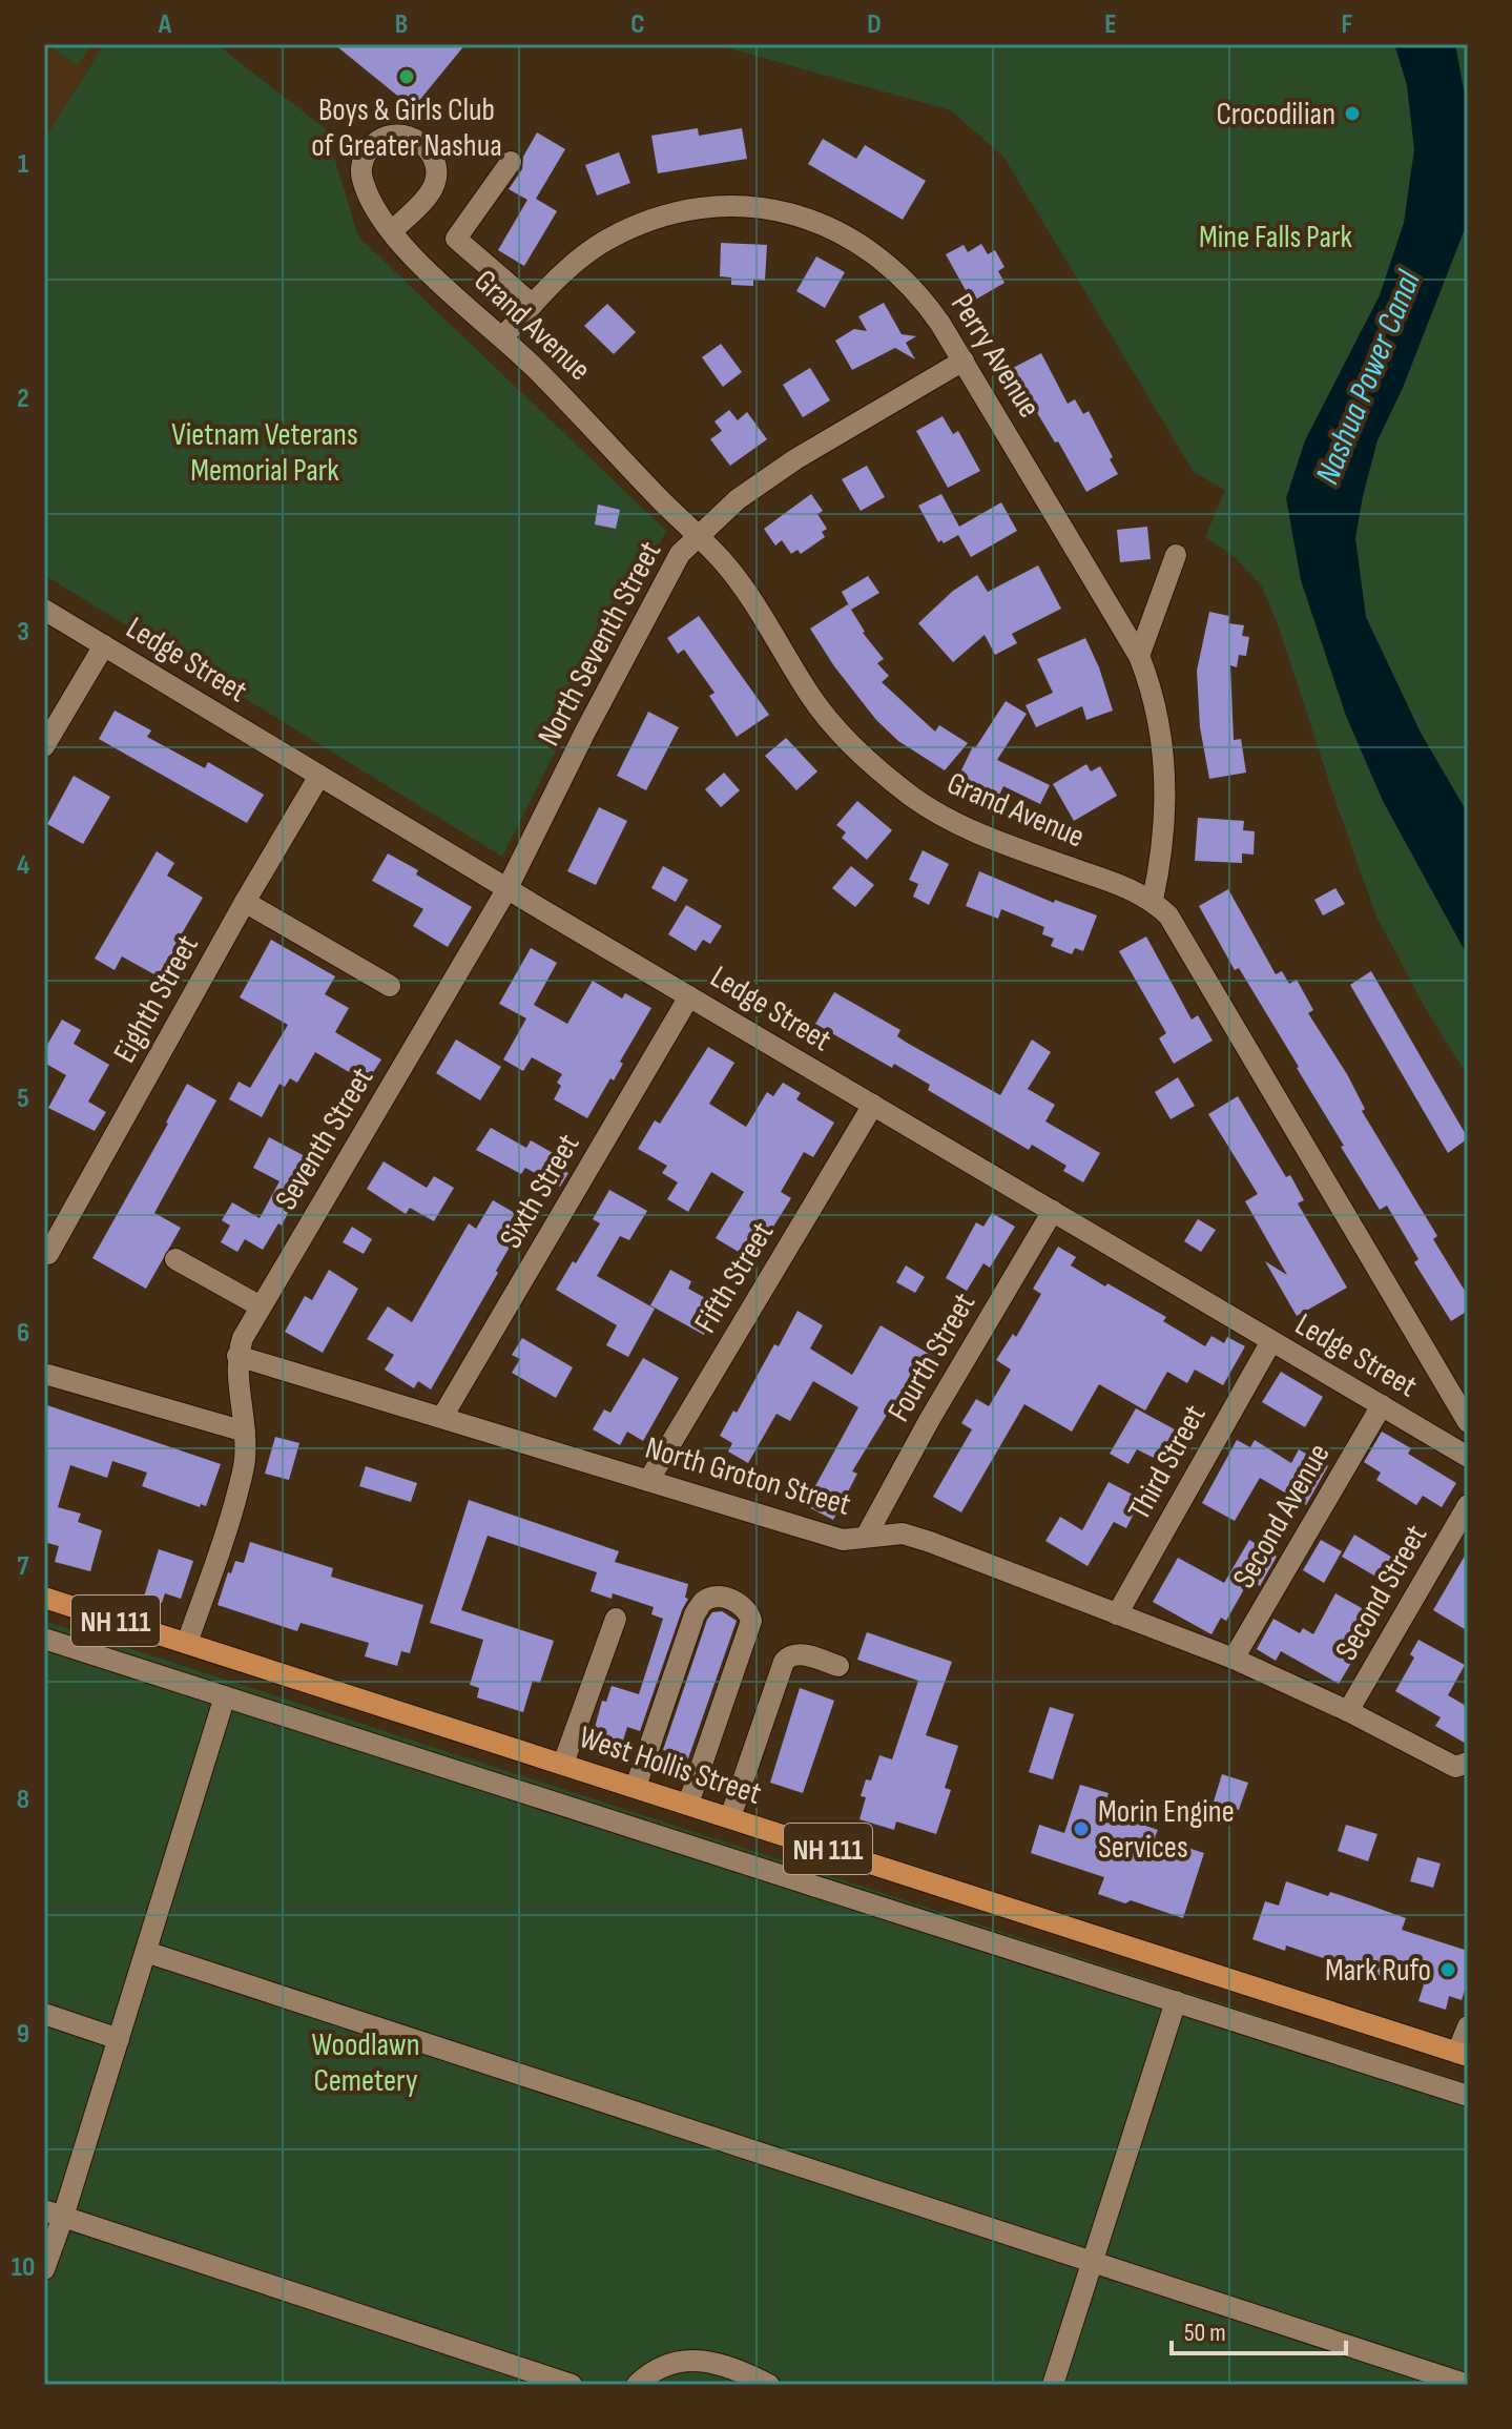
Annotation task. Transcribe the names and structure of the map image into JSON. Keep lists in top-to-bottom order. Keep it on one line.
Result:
{"streets":{"main road":["NH 111","West Hollis Street"],"street":["Grand Avenue","Perry Avenue","North Seventh Street","Ledge Street","Eighth Street","Seventh Street","Sixth Street","Fifth Street","Fourth Street","Third Street","North Groton Street","Second Avenue","Second Street"]},"crossings":[["Grand Avenue","Perry Avenue"],["Grand Avenue","North Seventh Street"],["Perry Avenue","North Seventh Street"],["North Seventh Street","Ledge Street"],["North Seventh Street","Seventh Street"],["Ledge Street","Eighth Street"],["Ledge Street","Seventh Street"],["Ledge Street","Sixth Street"],["Ledge Street","Fifth Street"],["Ledge Street","Fourth Street"],["Ledge Street","Third Street"],["Ledge Street","Second Avenue"],["Seventh Street","North Groton Street"],["Seventh Street","West Hollis Street"],["Sixth Street","North Groton Street"],["Fifth Street","North Groton Street"],["Fourth Street","North Groton Street"],["Third Street","North Groton Street"],["North Groton Street","Second Avenue"],["North Groton Street","Second Street"]],"water":["Nashua Power Canal"],"parks":["Mine Falls Park","Vietnam Veterans Memorial Park","Woodlawn Cemetery"],"places":["Boys & Girls Club of Greater Nashua","Crocodilian","Morin Engine Services","Mark Rufo"],"scale_bar":"50 m","grid":{"columns":["A","B","C","D","E","F"],"rows":["1","2","3","4","5","6","7","8","9","10"]}}
